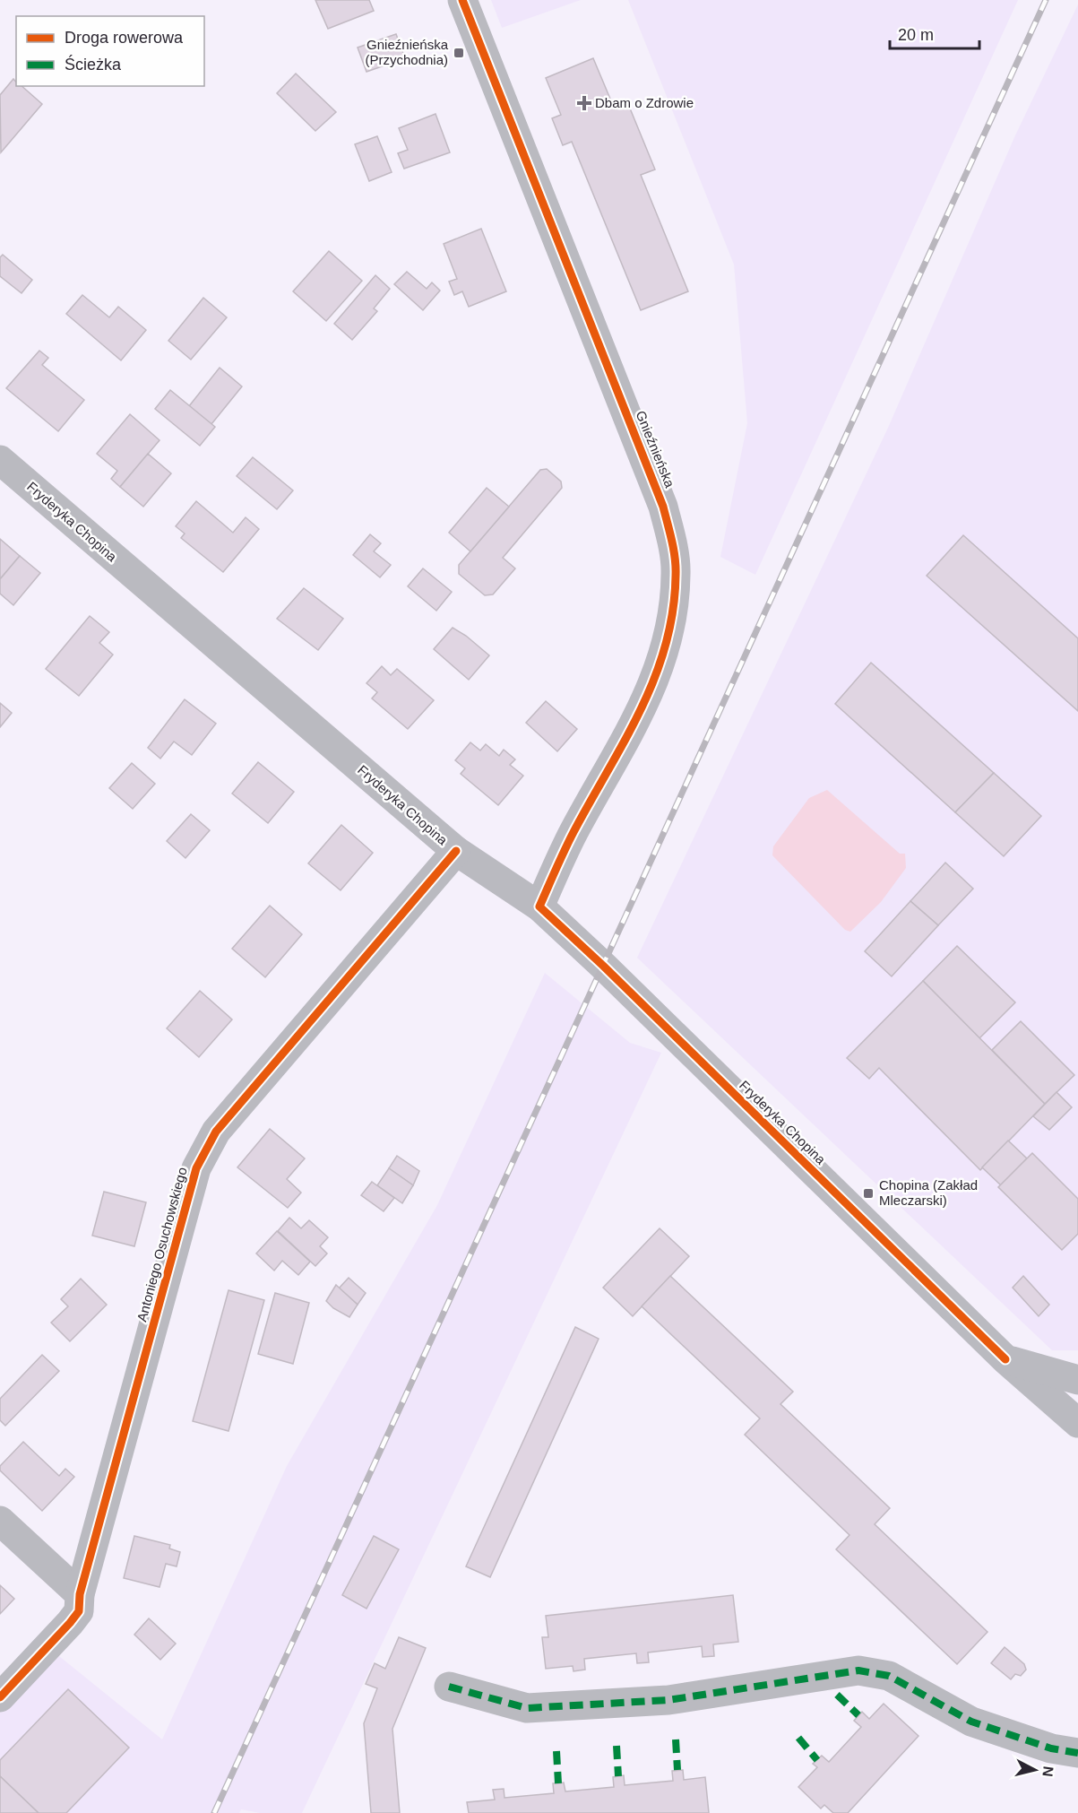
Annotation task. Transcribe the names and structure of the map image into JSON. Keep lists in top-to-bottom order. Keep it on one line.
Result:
{"streets":{"street":["Gnieźnieńska","Fryderyka Chopina","Antoniego Osuchowskiego"]},"crossings":[["Gnieźnieńska","Fryderyka Chopina"],["Fryderyka Chopina","Antoniego Osuchowskiego"]],"places":{"transit":["Gnieźnieńska (Przychodnia)","Chopina (Zakład Mleczarski)"],"health":["Dbam o Zdrowie"]},"legend":["Droga rowerowa","Ścieżka"],"scale_bar":"20 m","north":"right"}
